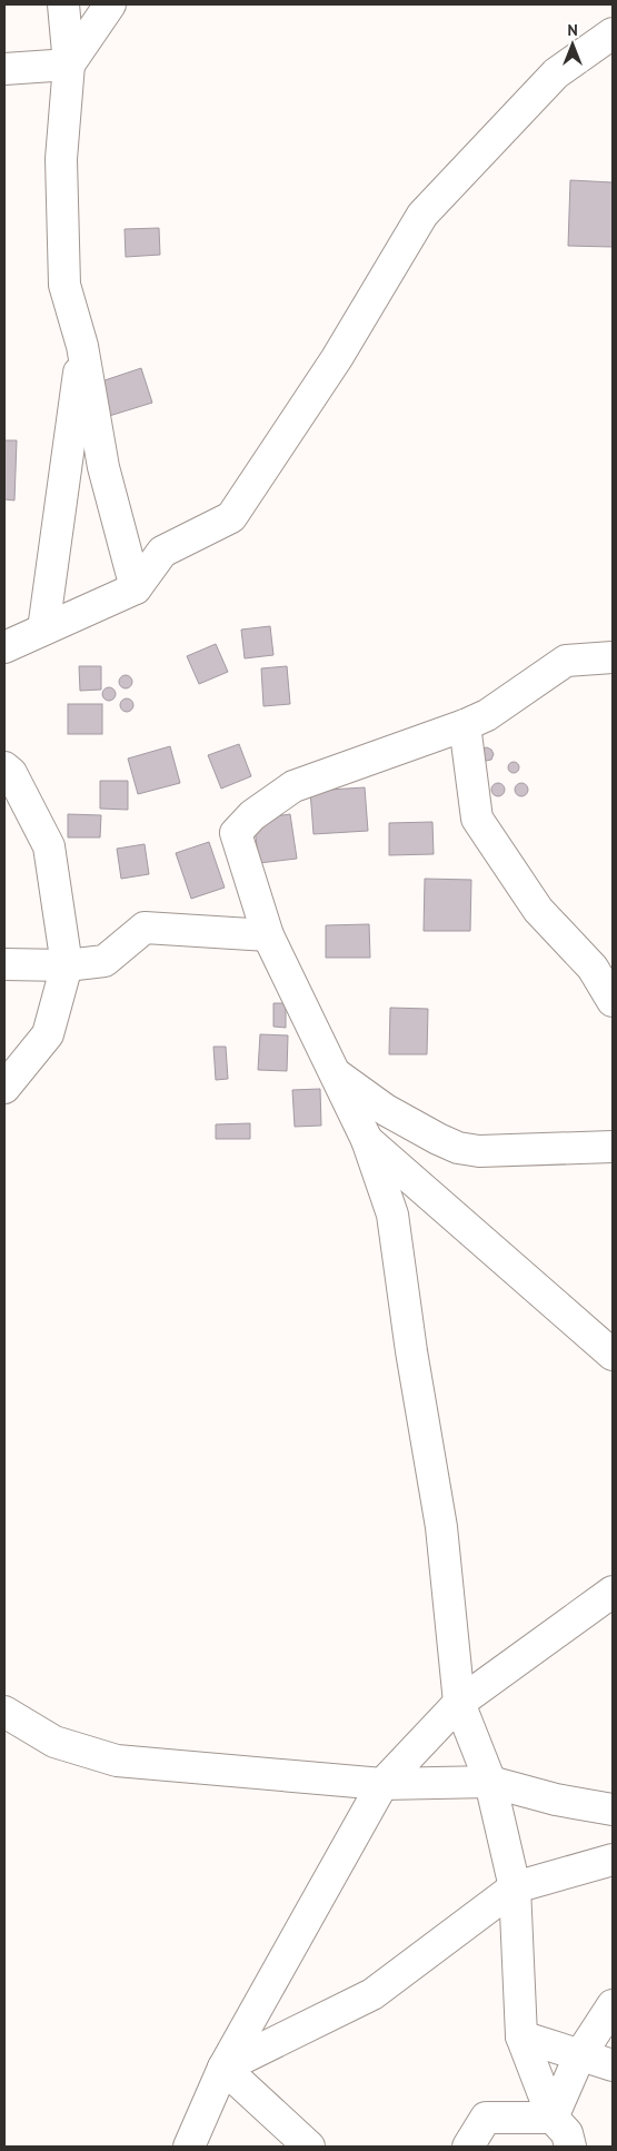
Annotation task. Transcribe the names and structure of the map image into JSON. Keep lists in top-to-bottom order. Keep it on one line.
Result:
{"north":"top"}
